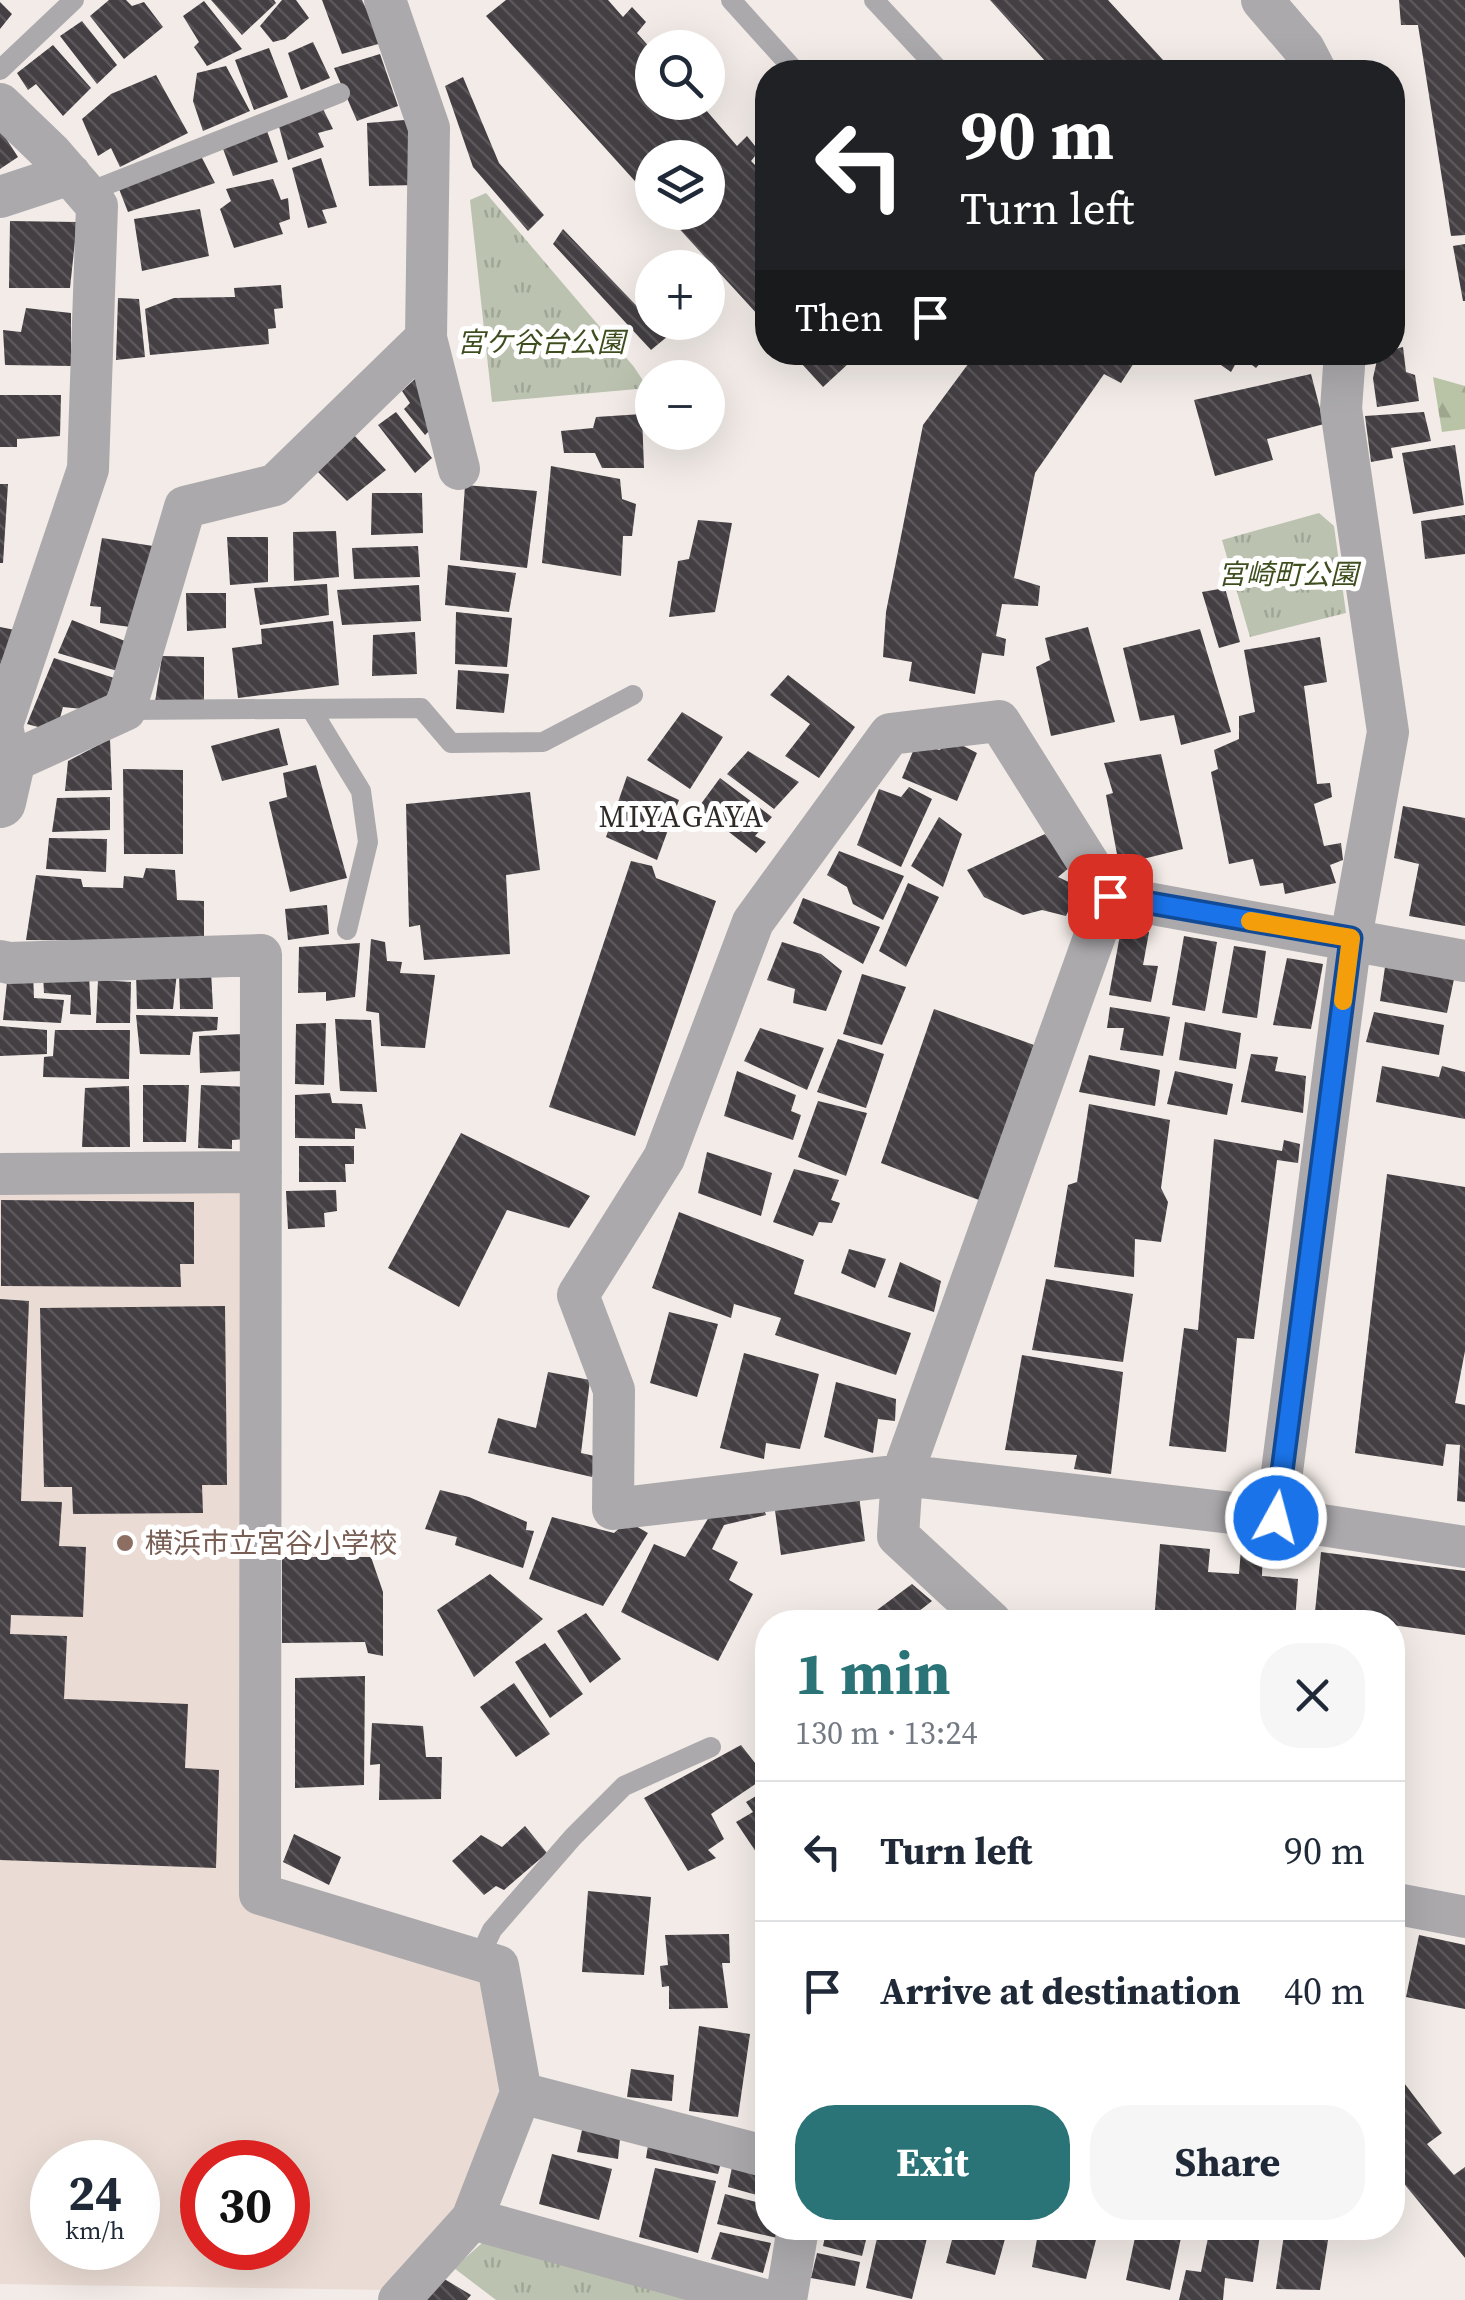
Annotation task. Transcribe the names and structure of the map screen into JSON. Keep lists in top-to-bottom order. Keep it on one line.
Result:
{"districts":["MIYAGAYA"],"parks":["宮ケ谷台公園","宮崎町公園"],"places":["横浜市立宮谷小学校"],"page":{"map_buttons":["+","−"],"turn":["90 m","Turn left"],"then":"Then","heading":["1 min","130 m · 13:24"],"list":[{"name":"Turn left","value":"90 m"},{"name":"Arrive at destination","value":"40 m"}],"buttons":["Exit","Share"],"speed":"24 km/h","limit":"30"}}
